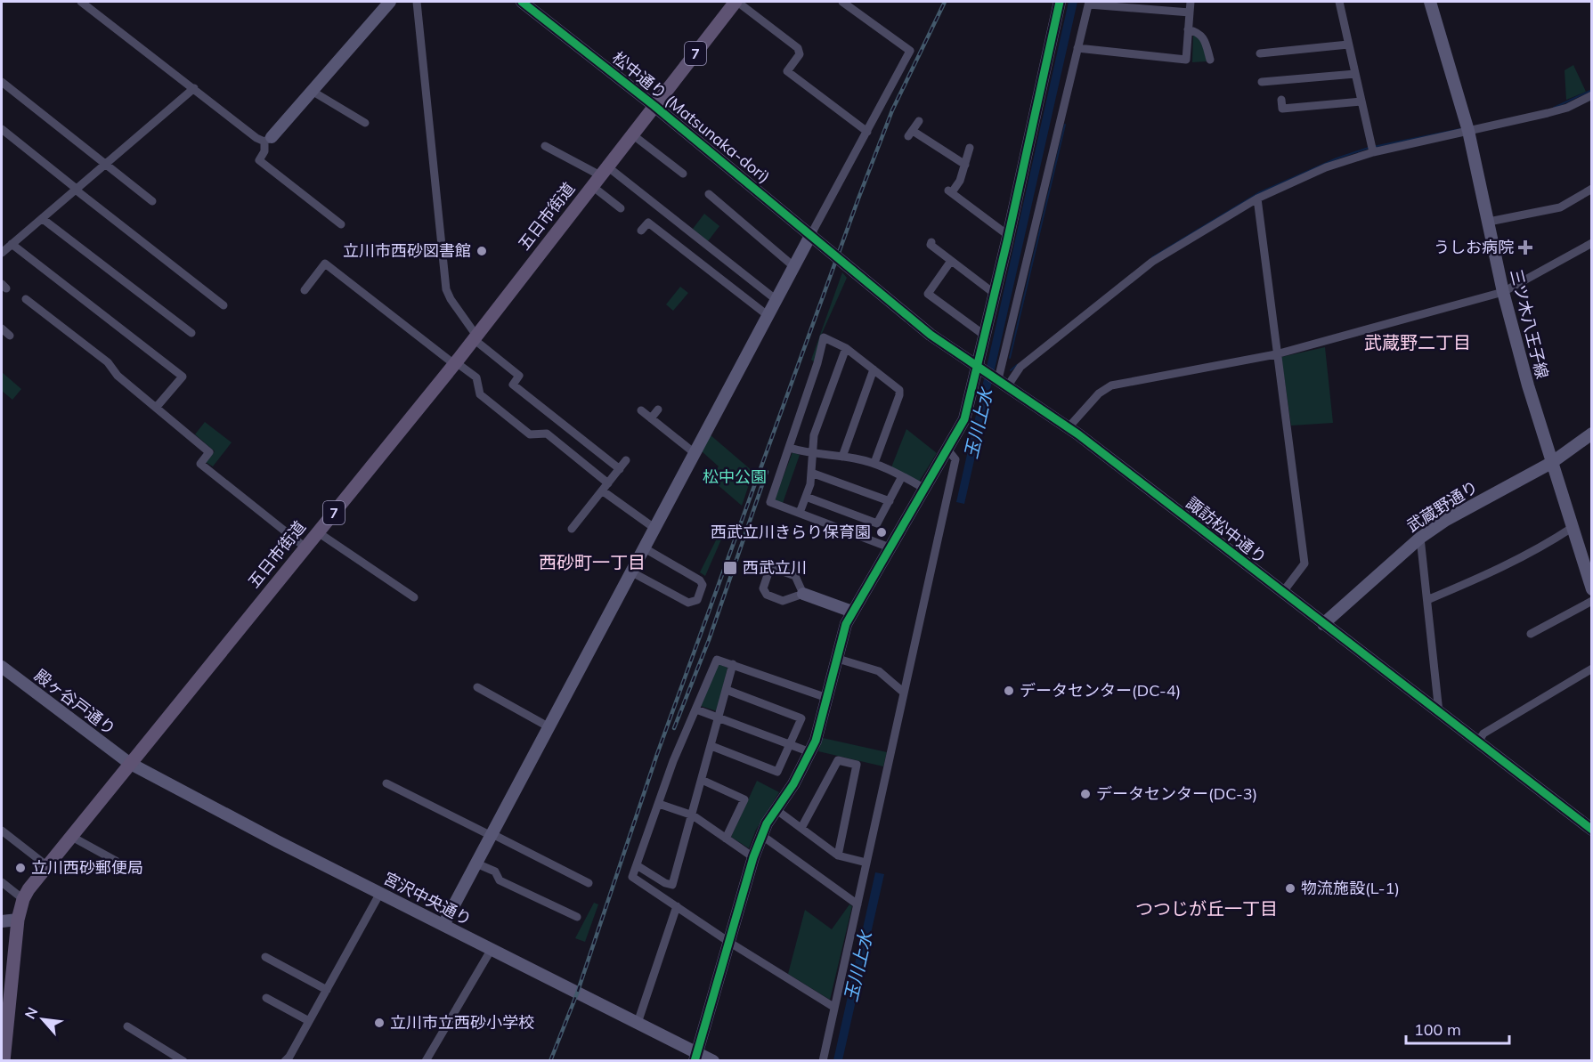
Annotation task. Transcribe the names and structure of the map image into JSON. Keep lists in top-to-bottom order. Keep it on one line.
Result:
{"streets":{"main road":["7","五日市街道"],"street":["松中通り (Matsunaka-dori)","三ツ木八王子線","武蔵野通り","諏訪松中通り","殿ヶ谷戸通り","宮沢中央通り"]},"crossings":[["松中通り (Matsunaka-dori)","五日市街道"],["松中通り (Matsunaka-dori)","諏訪松中通り"],["五日市街道","殿ヶ谷戸通り"],["五日市街道","宮沢中央通り"],["三ツ木八王子線","武蔵野通り"],["武蔵野通り","諏訪松中通り"],["殿ヶ谷戸通り","宮沢中央通り"]],"districts":["武蔵野二丁目","西砂町一丁目","つつじが丘一丁目"],"water":["玉川上水"],"parks":["松中公園"],"places":{"health":["うしお病院"],"other":["立川市西砂図書館","西武立川きらり保育園","データセンター(DC-4)","データセンター(DC-3)","立川西砂郵便局","物流施設(L-1)","立川市立西砂小学校"],"transit":["西武立川"]},"scale_bar":"100 m","north":"top left"}
